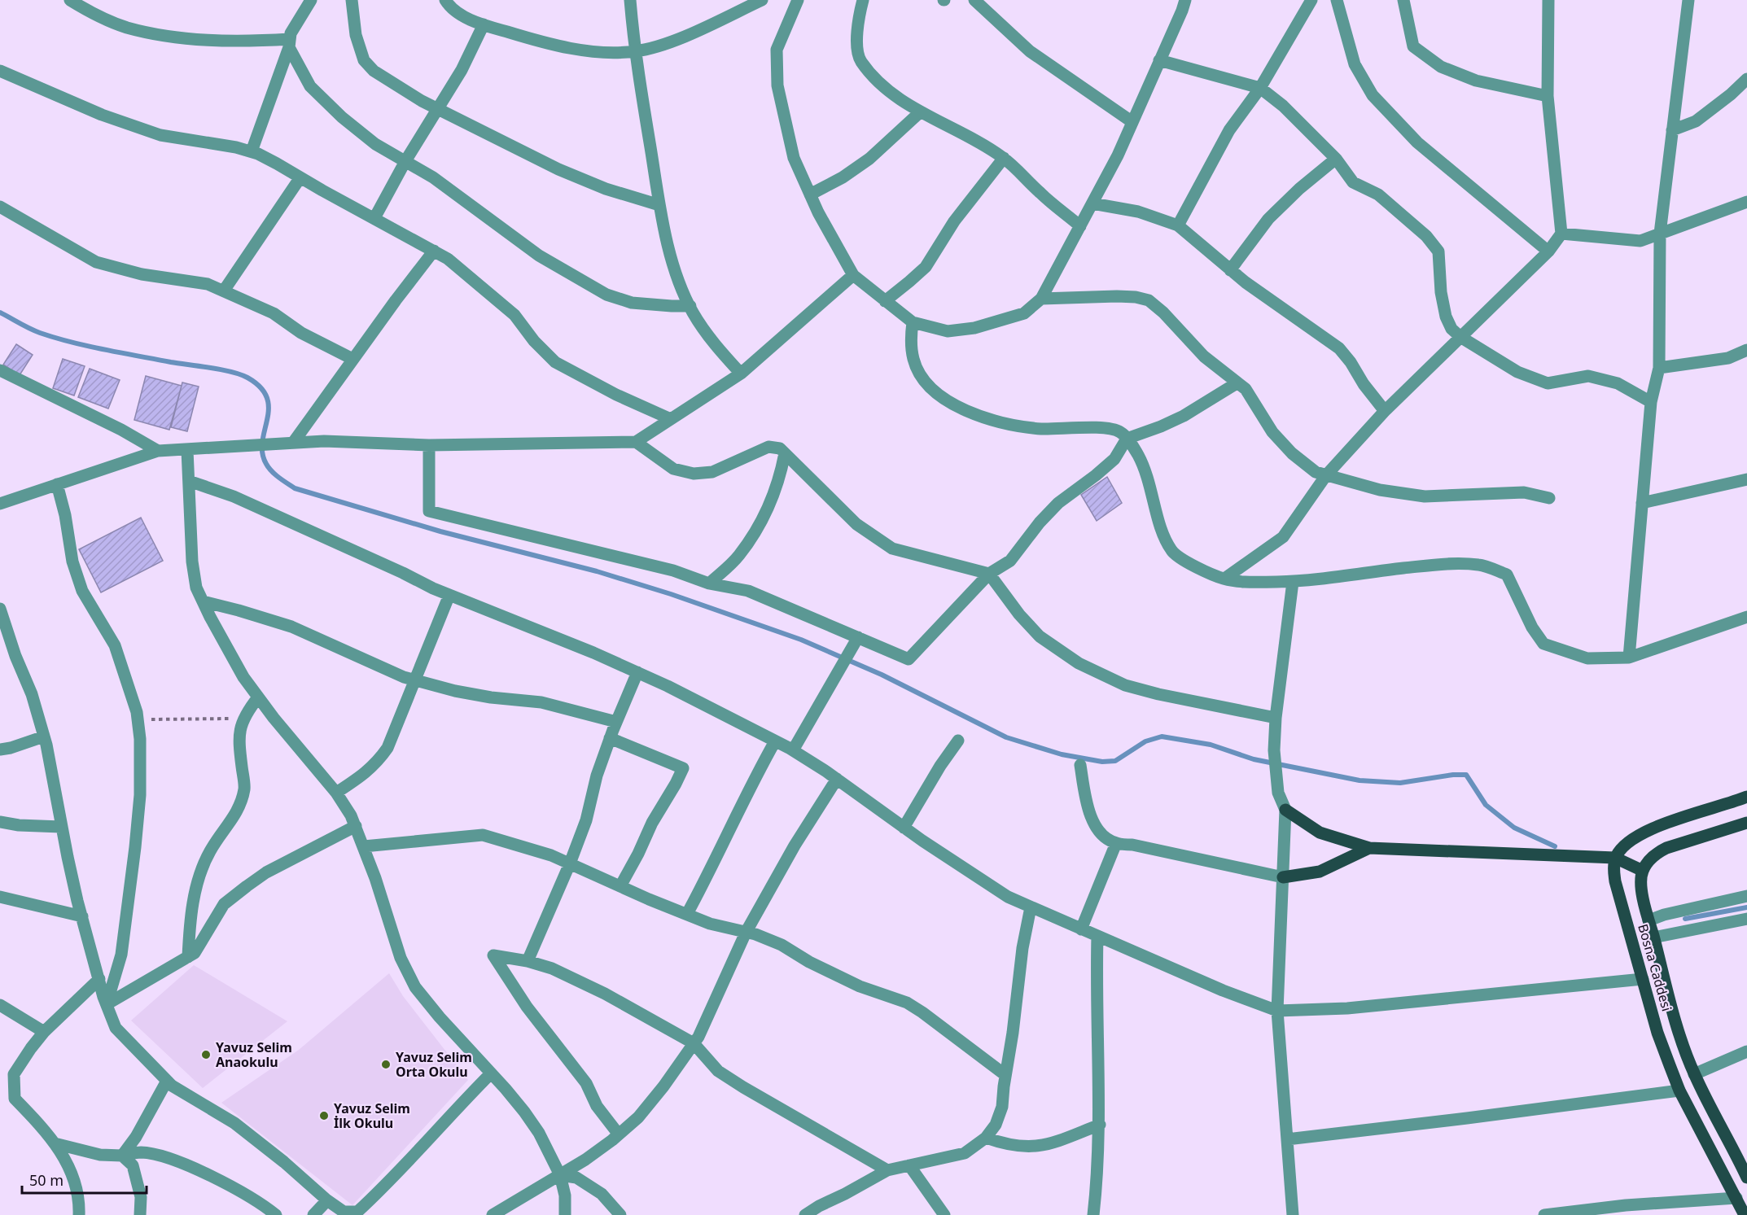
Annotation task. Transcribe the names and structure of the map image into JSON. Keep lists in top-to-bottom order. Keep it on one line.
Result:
{"streets":{"main road":["Bosna Caddesi"]},"places":["Yavuz Selim Anaokulu","Yavuz Selim Orta Okulu","Yavuz Selim İlk Okulu"],"scale_bar":"50 m"}
